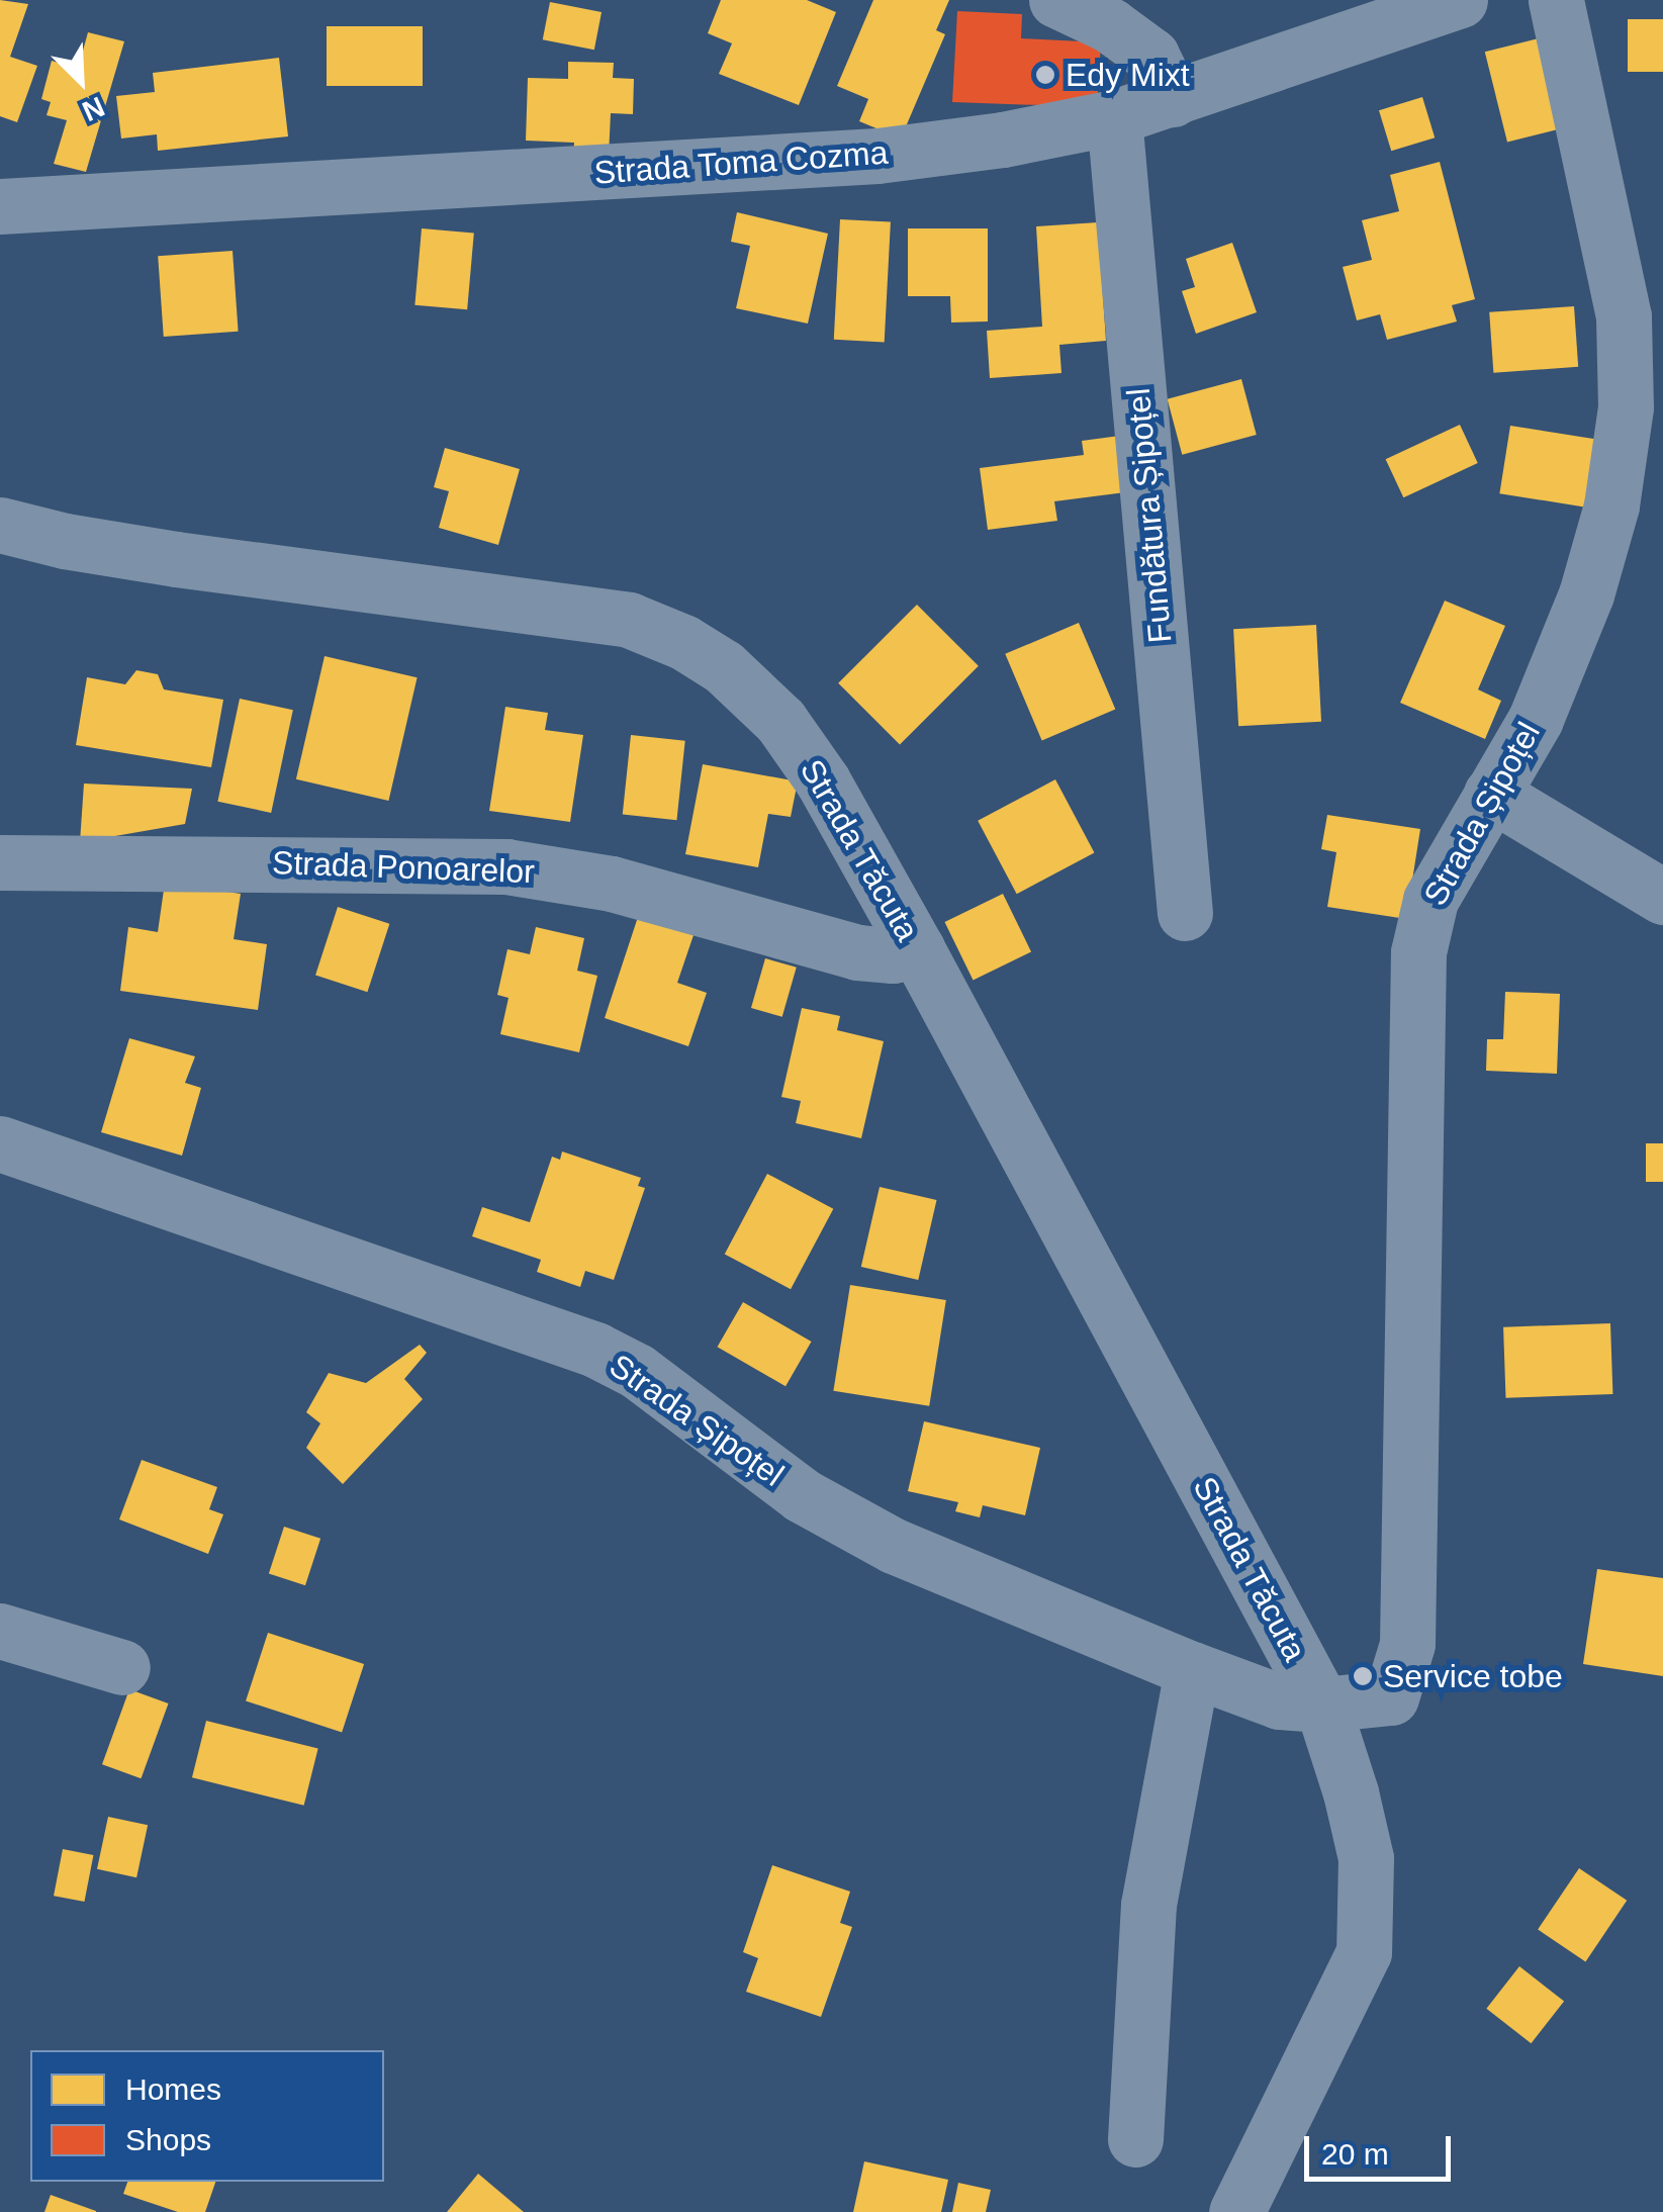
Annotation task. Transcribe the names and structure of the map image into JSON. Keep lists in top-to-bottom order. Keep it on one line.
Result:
{"streets":{"street":["Strada Toma Cozma","Fundătura Șipoțel","Strada Șipoțel","Strada Tăcuta","Strada Ponoarelor"]},"crossings":[["Strada Toma Cozma","Fundătura Șipoțel"],["Strada Șipoțel","Strada Tăcuta"],["Strada Tăcuta","Strada Ponoarelor"]],"places":["Edy Mixt","Service tobe"],"legend":["Homes","Shops"],"scale_bar":"20 m","north":"bottom right"}
